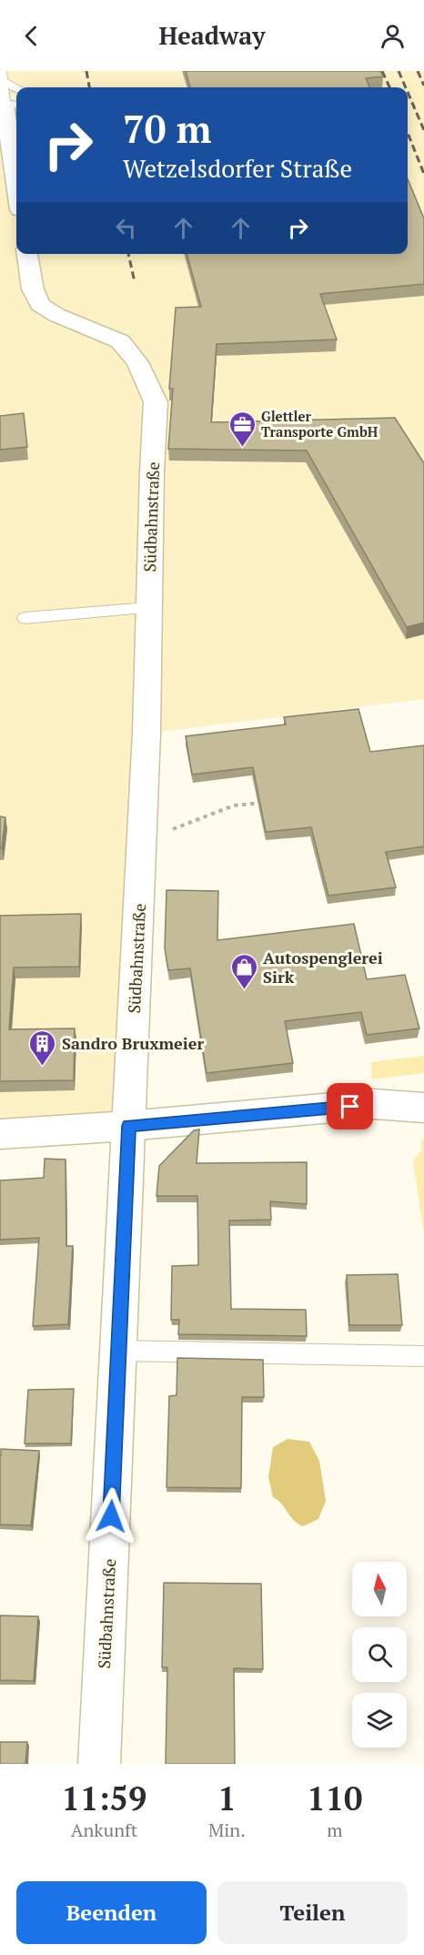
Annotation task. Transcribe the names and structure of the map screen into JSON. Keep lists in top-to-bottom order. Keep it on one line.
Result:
{"streets":{"street":["Südbahnstraße"]},"places":{"office":["Glettler Transporte GmbH"],"shop":["Autospenglerei Sirk"],"building":["Sandro Bruxmeier"]},"north":"top","page":{"header":"Headway","turn":["70 m","Wetzelsdorfer Straße"],"eta":["11:59","Ankunft","1","Min.","110","m"],"buttons":["Beenden","Teilen"]}}
